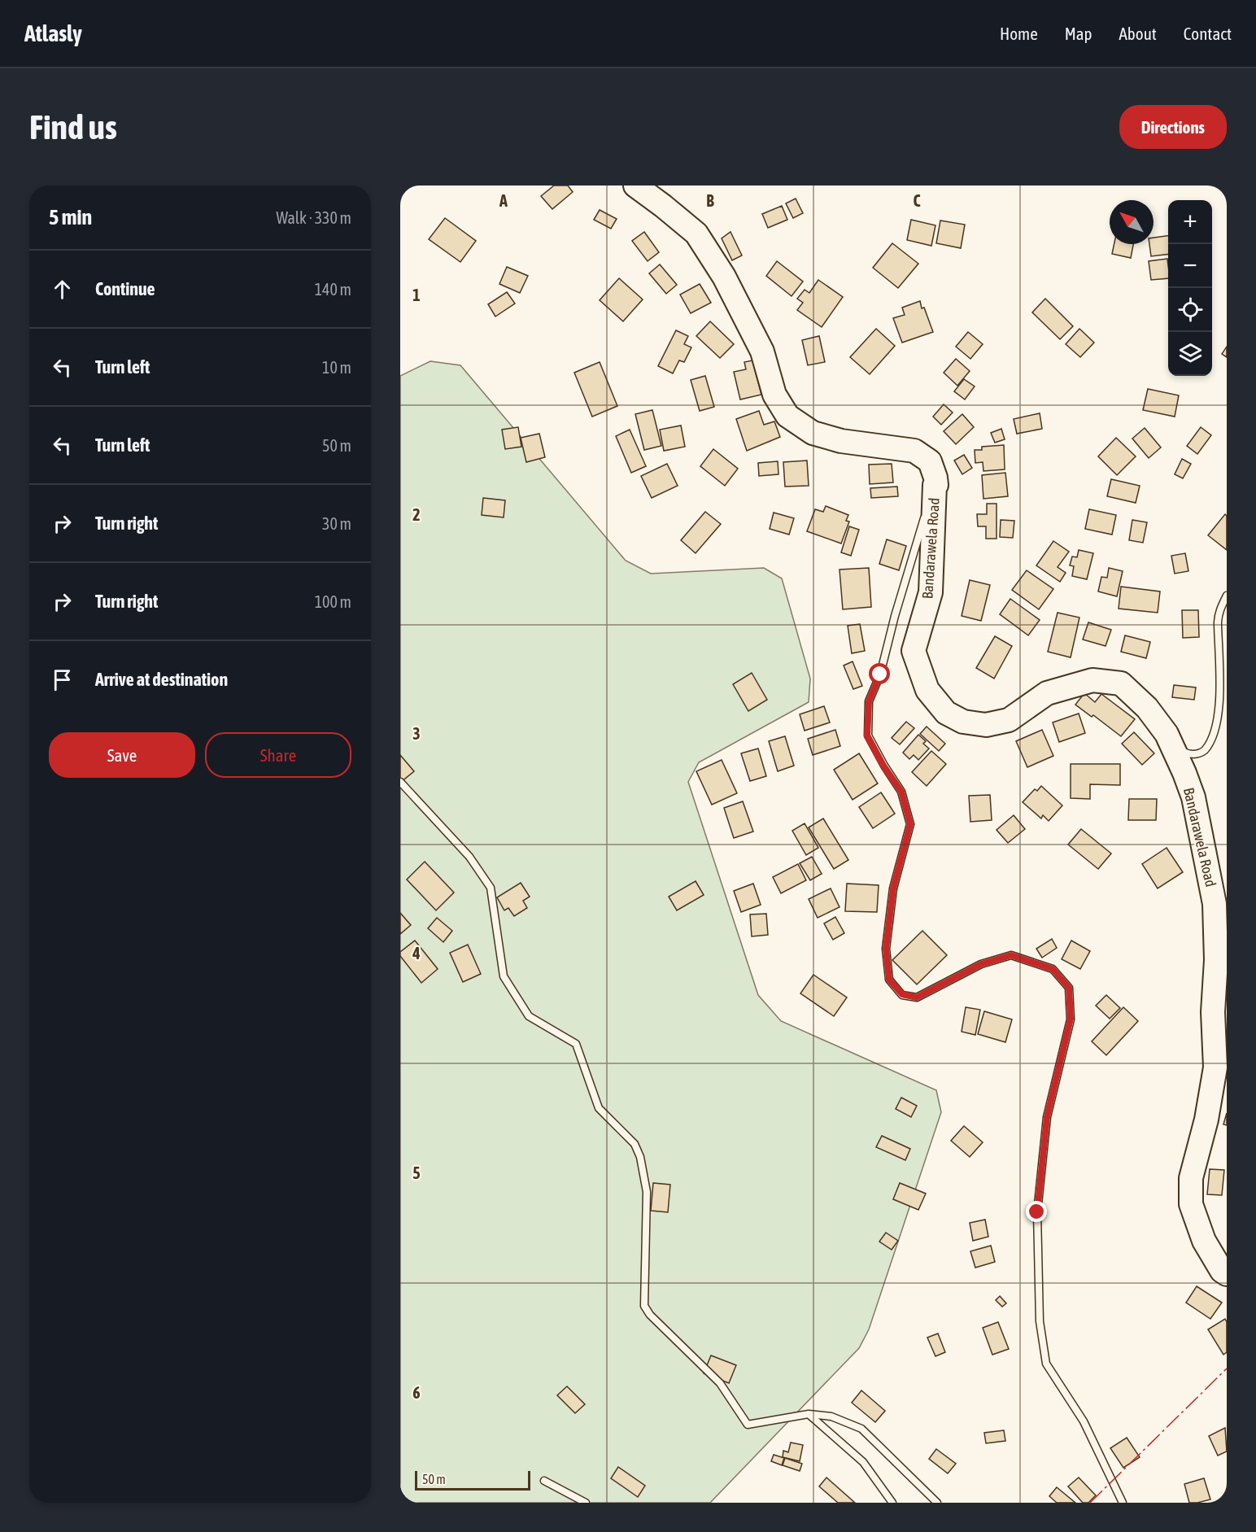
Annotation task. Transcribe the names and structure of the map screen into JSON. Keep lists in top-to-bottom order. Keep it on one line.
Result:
{"streets":{"highway":["Bandarawela Road"]},"scale_bar":"50 m","north":"top left","page":{"header":"Atlasly","nav":["Home","Map","About","Contact"],"buttons":["Directions",["Save","Share"]],"title":"Find us","heading":["5 min","Walk · 330 m"],"map_buttons":["+","−"],"list":[["Continue","140 m"],["Turn left","10 m"],["Turn left","50 m"],["Turn right","30 m"],["Turn right","100 m"],"Arrive at destination"],"scale":"50 m"},"grid":{"columns":["A","B","C"],"rows":["1","2","3","4","5","6"]}}
